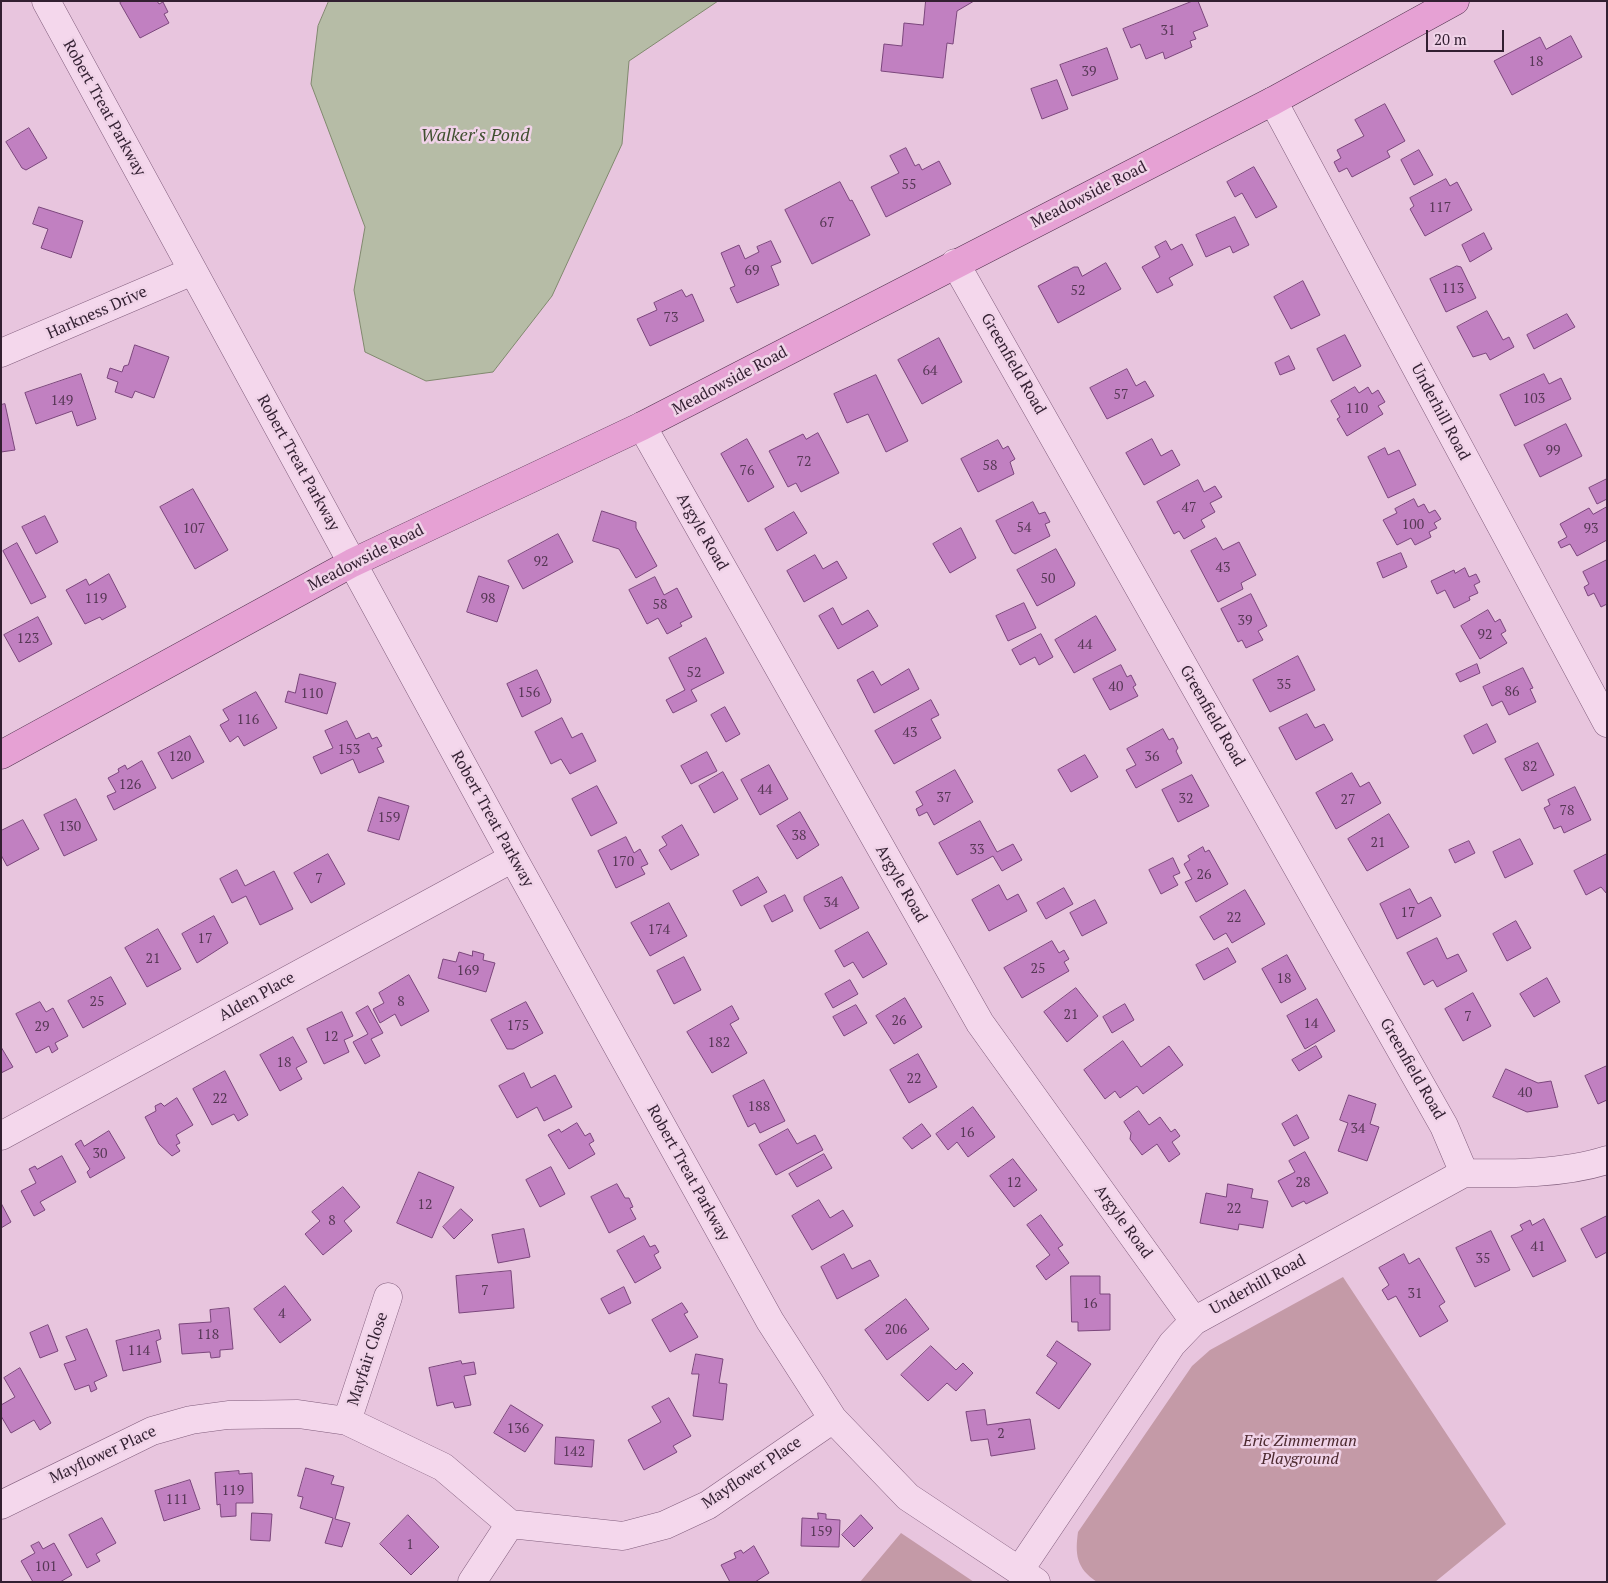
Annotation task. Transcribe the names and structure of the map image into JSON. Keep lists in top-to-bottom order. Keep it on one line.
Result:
{"streets":{"main road":["Meadowside Road"],"street":["Robert Treat Parkway","Harkness Drive","Greenfield Road","Underhill Road","Argyle Road","Alden Place","Mayfair Close","Mayflower Place"]},"crossings":[["Robert Treat Parkway","Meadowside Road"],["Robert Treat Parkway","Harkness Drive"],["Robert Treat Parkway","Underhill Road"],["Robert Treat Parkway","Alden Place"],["Robert Treat Parkway","Mayflower Place"],["Meadowside Road","Greenfield Road"],["Meadowside Road","Underhill Road"],["Meadowside Road","Argyle Road"],["Greenfield Road","Underhill Road"],["Underhill Road","Argyle Road"],["Mayfair Close","Mayflower Place"]],"water":["Walker's Pond"],"parks":["Eric Zimmerman Playground"],"house_numbers":["31","18","39","55","117","67","69","113","52","73","64","57","103","149","110","99","72","58","76","47","100","54","107","93","92","43","50","119","98","58","39","92","123","44","52","35","40","86","156","110","116","43","153","120","36","82","126","44","37","32","27","78","159","130","38","21","33","170","26","7","34","17","22","174","17","21","25","169","18","25","8","21","7","26","14","175","29","12","182","18","22","40","22","188","34","16","30","12","28","12","22","8","41","35","7","31","16","4","206","118","114","136","2","142","119","111","159","1","101"],"scale_bar":"20 m"}
